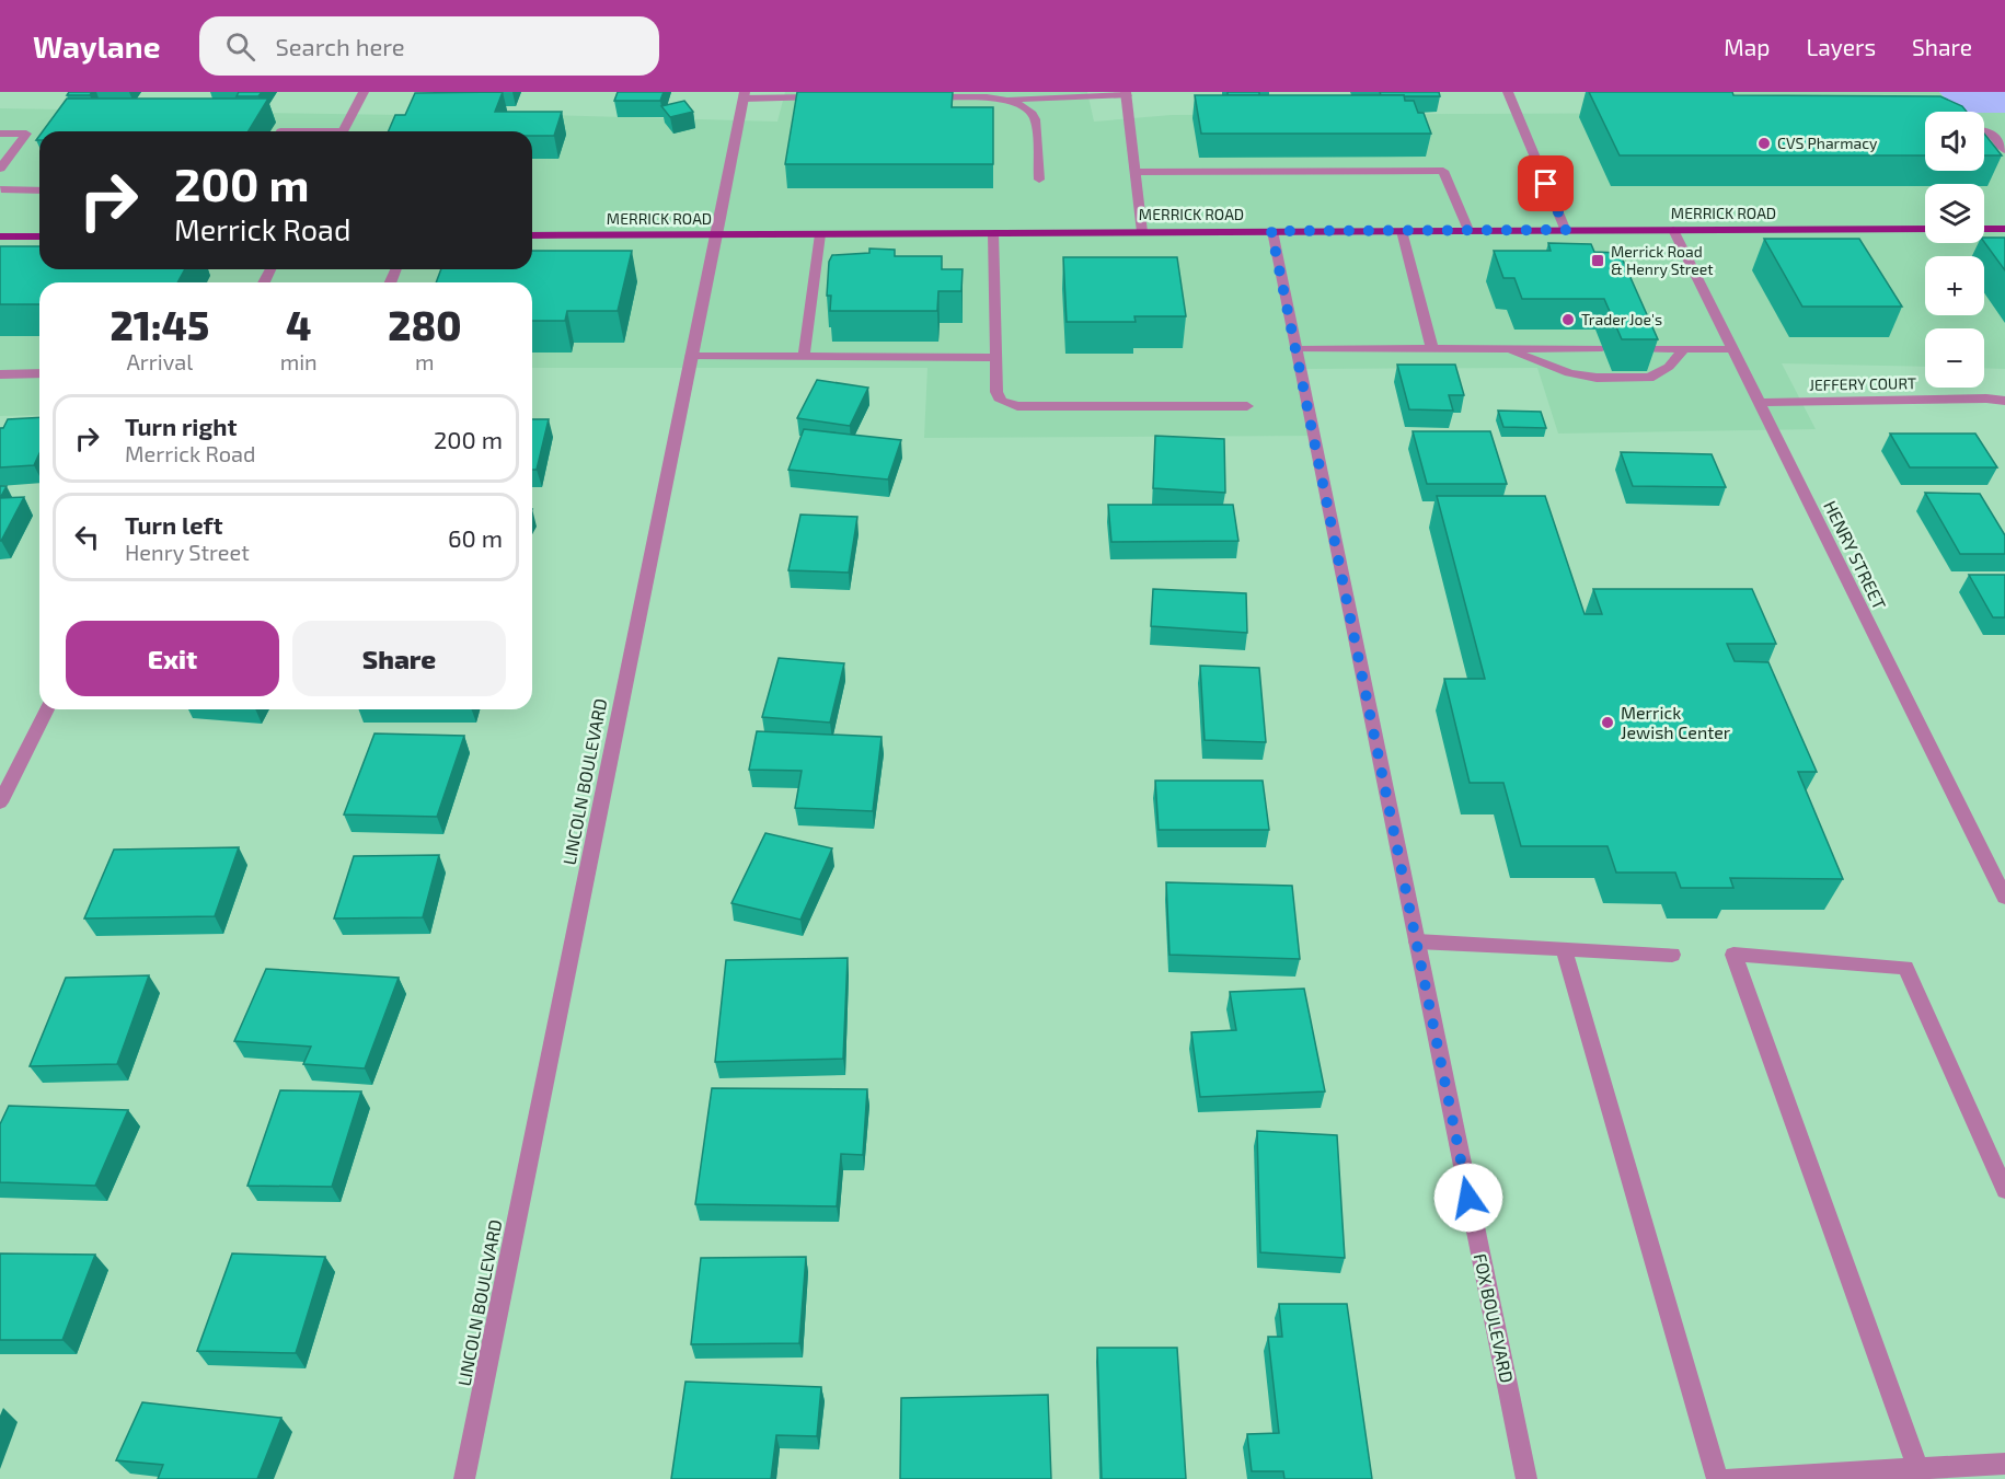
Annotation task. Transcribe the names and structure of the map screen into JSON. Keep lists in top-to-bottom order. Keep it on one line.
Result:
{"streets":{"main road":["MERRICK ROAD"],"street":["JEFFERY COURT","HENRY STREET","LINCOLN BOULEVARD","FOX BOULEVARD"]},"crossings":[["MERRICK ROAD","HENRY STREET"],["MERRICK ROAD","LINCOLN BOULEVARD"],["MERRICK ROAD","FOX BOULEVARD"],["JEFFERY COURT","HENRY STREET"]],"places":{"other":["CVS Pharmacy","Trader Joe's","Merrick Jewish Center"],"transit":["Merrick Road & Henry Street"]},"page":{"header":"Waylane","search":"Search here","nav":["Map","Layers","Share"],"map_buttons":["+","−"],"turn":["200 m","Merrick Road"],"eta":["21:45","Arrival","4","min","280","m"],"list":[{"name":"Turn right","note":"Merrick Road","value":"200 m"},{"name":"Turn left","note":"Henry Street","value":"60 m"}],"buttons":["Exit","Share"]}}
